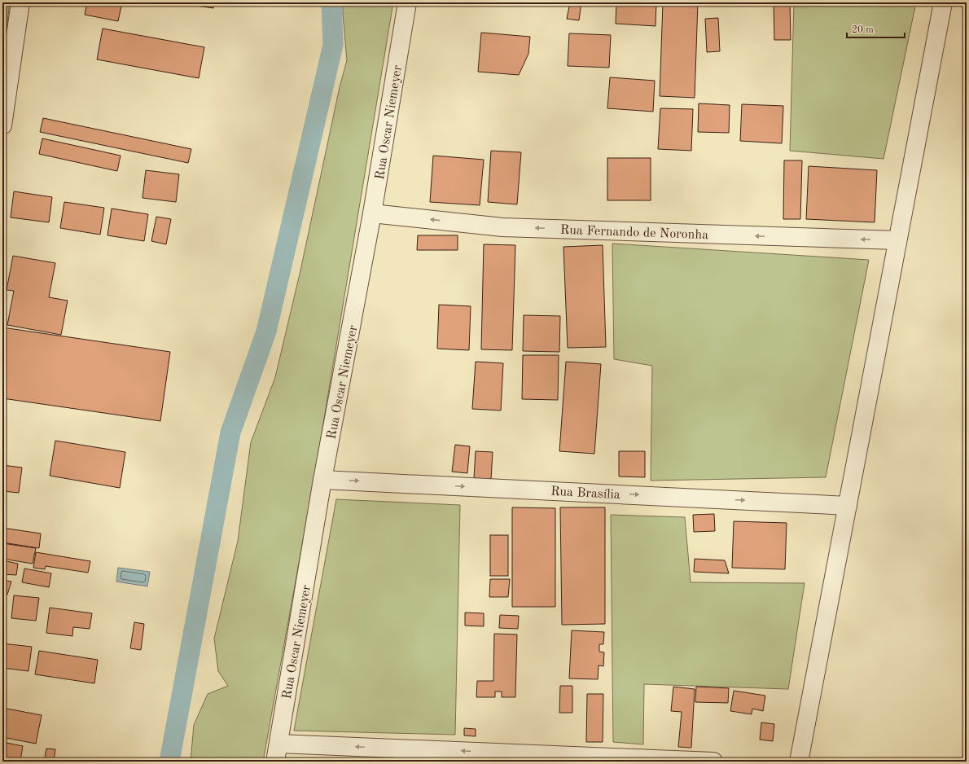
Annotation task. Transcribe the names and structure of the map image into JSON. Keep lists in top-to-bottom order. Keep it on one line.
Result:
{"streets":{"street":["Rua Oscar Niemeyer","Rua Fernando de Noronha","Rua Brasília"]},"crossings":[["Rua Oscar Niemeyer","Rua Fernando de Noronha"],["Rua Oscar Niemeyer","Rua Brasília"]],"one_way":["Rua Fernando de Noronha","Rua Brasília"],"scale_bar":"20 m"}
